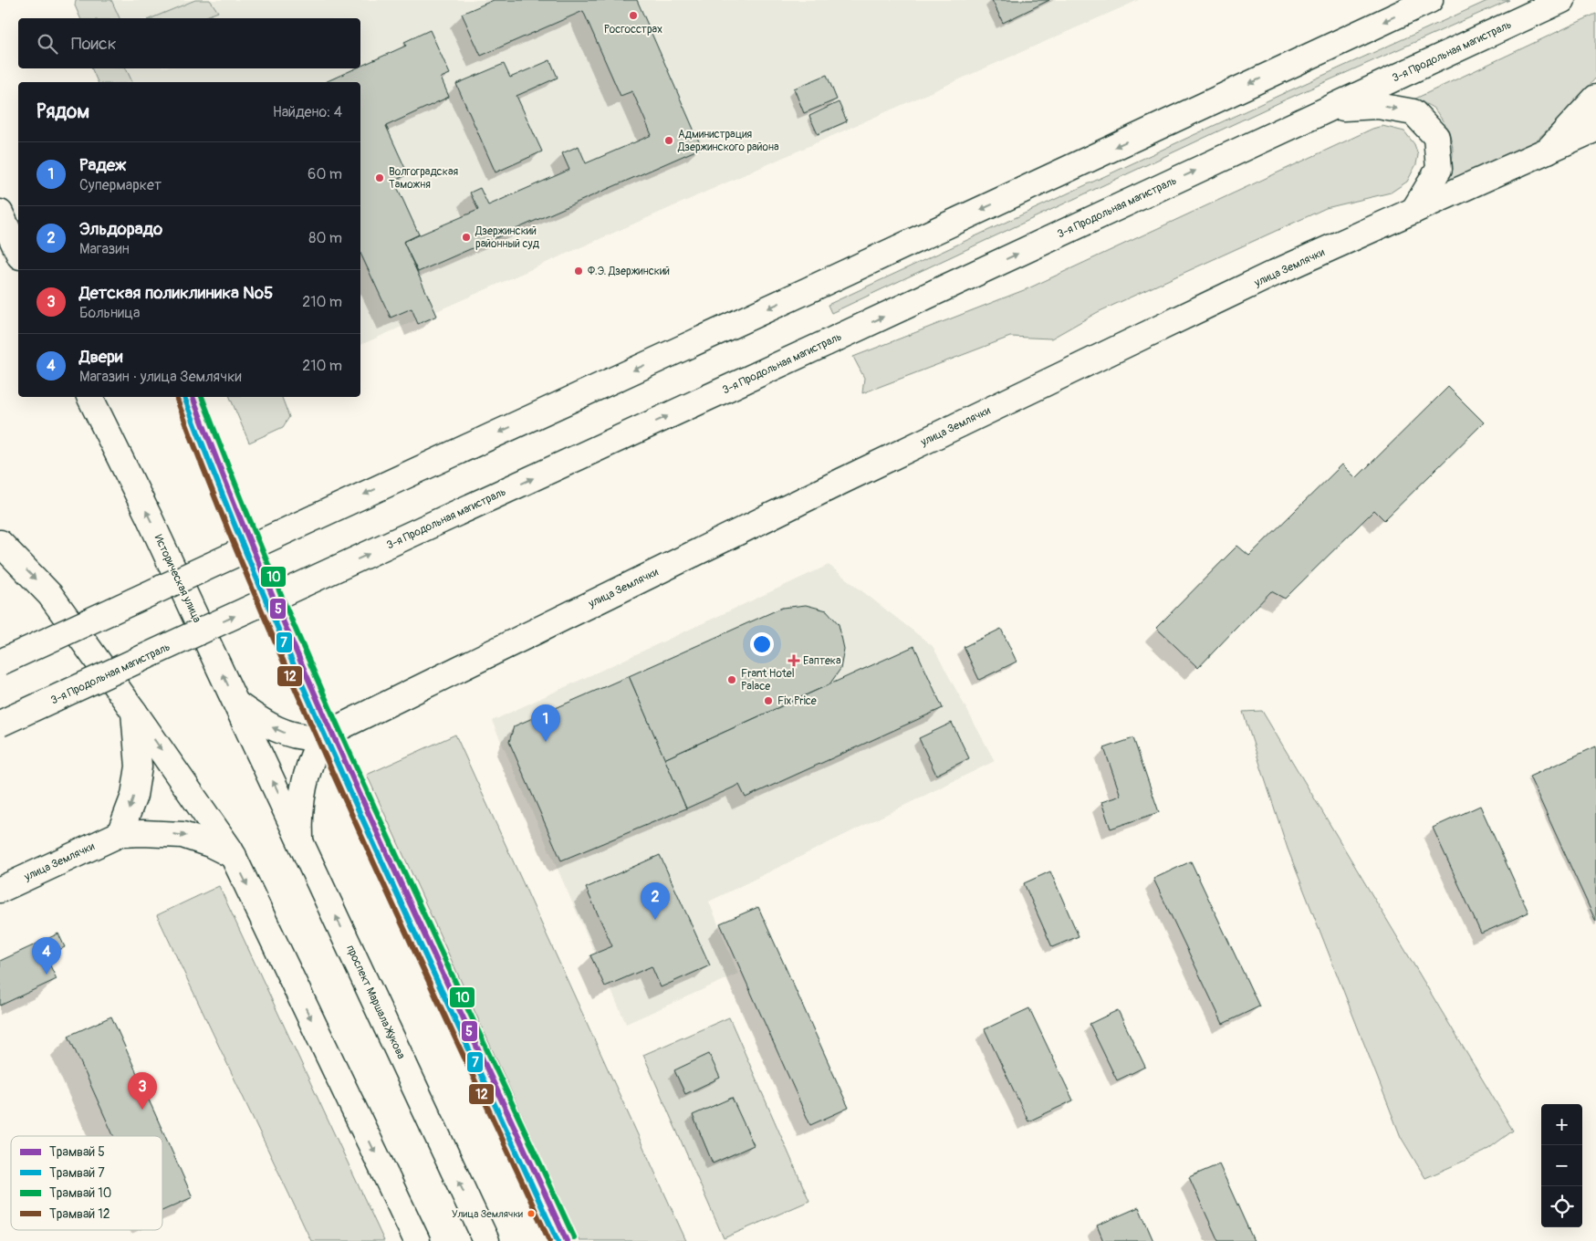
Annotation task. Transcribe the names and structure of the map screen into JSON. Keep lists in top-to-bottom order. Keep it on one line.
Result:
{"streets":{"main road":["3-я Продольная магистраль","улица Землячки","Историческая улица","проспект Маршала Жукова"]},"crossings":[["Историческая улица","проспект Маршала Жукова"]],"places":{"other":["Росгосстрах","Администрация Дзержинского района","Волгоградская Таможня","Дзержинский районный суд","Ф.Э. Дзержинский","Frant Hotel Palace","Fix Price","Улица Землячки"],"health":["Еаптека"]},"lines":["tram line 5","tram line 7","tram line 10","tram line 12"],"legend":["Трамвай 5","Трамвай 7","Трамвай 10","Трамвай 12"],"page":{"search":"Поиск","heading":["Рядом","Найдено: 4"],"list":[{"mark":"1","name":"Радеж","note":"Супермаркет","value":"60 m"},{"mark":"2","name":"Эльдорадо","note":"Магазин","value":"80 m"},{"mark":"3","name":"Детская поликлиника №5","note":"Больница","value":"210 m"},{"mark":"4","name":"Двери","note":"Магазин · улица Землячки","value":"210 m"}],"pins":["1","2","4","3"],"map_buttons":["+","−"]}}
